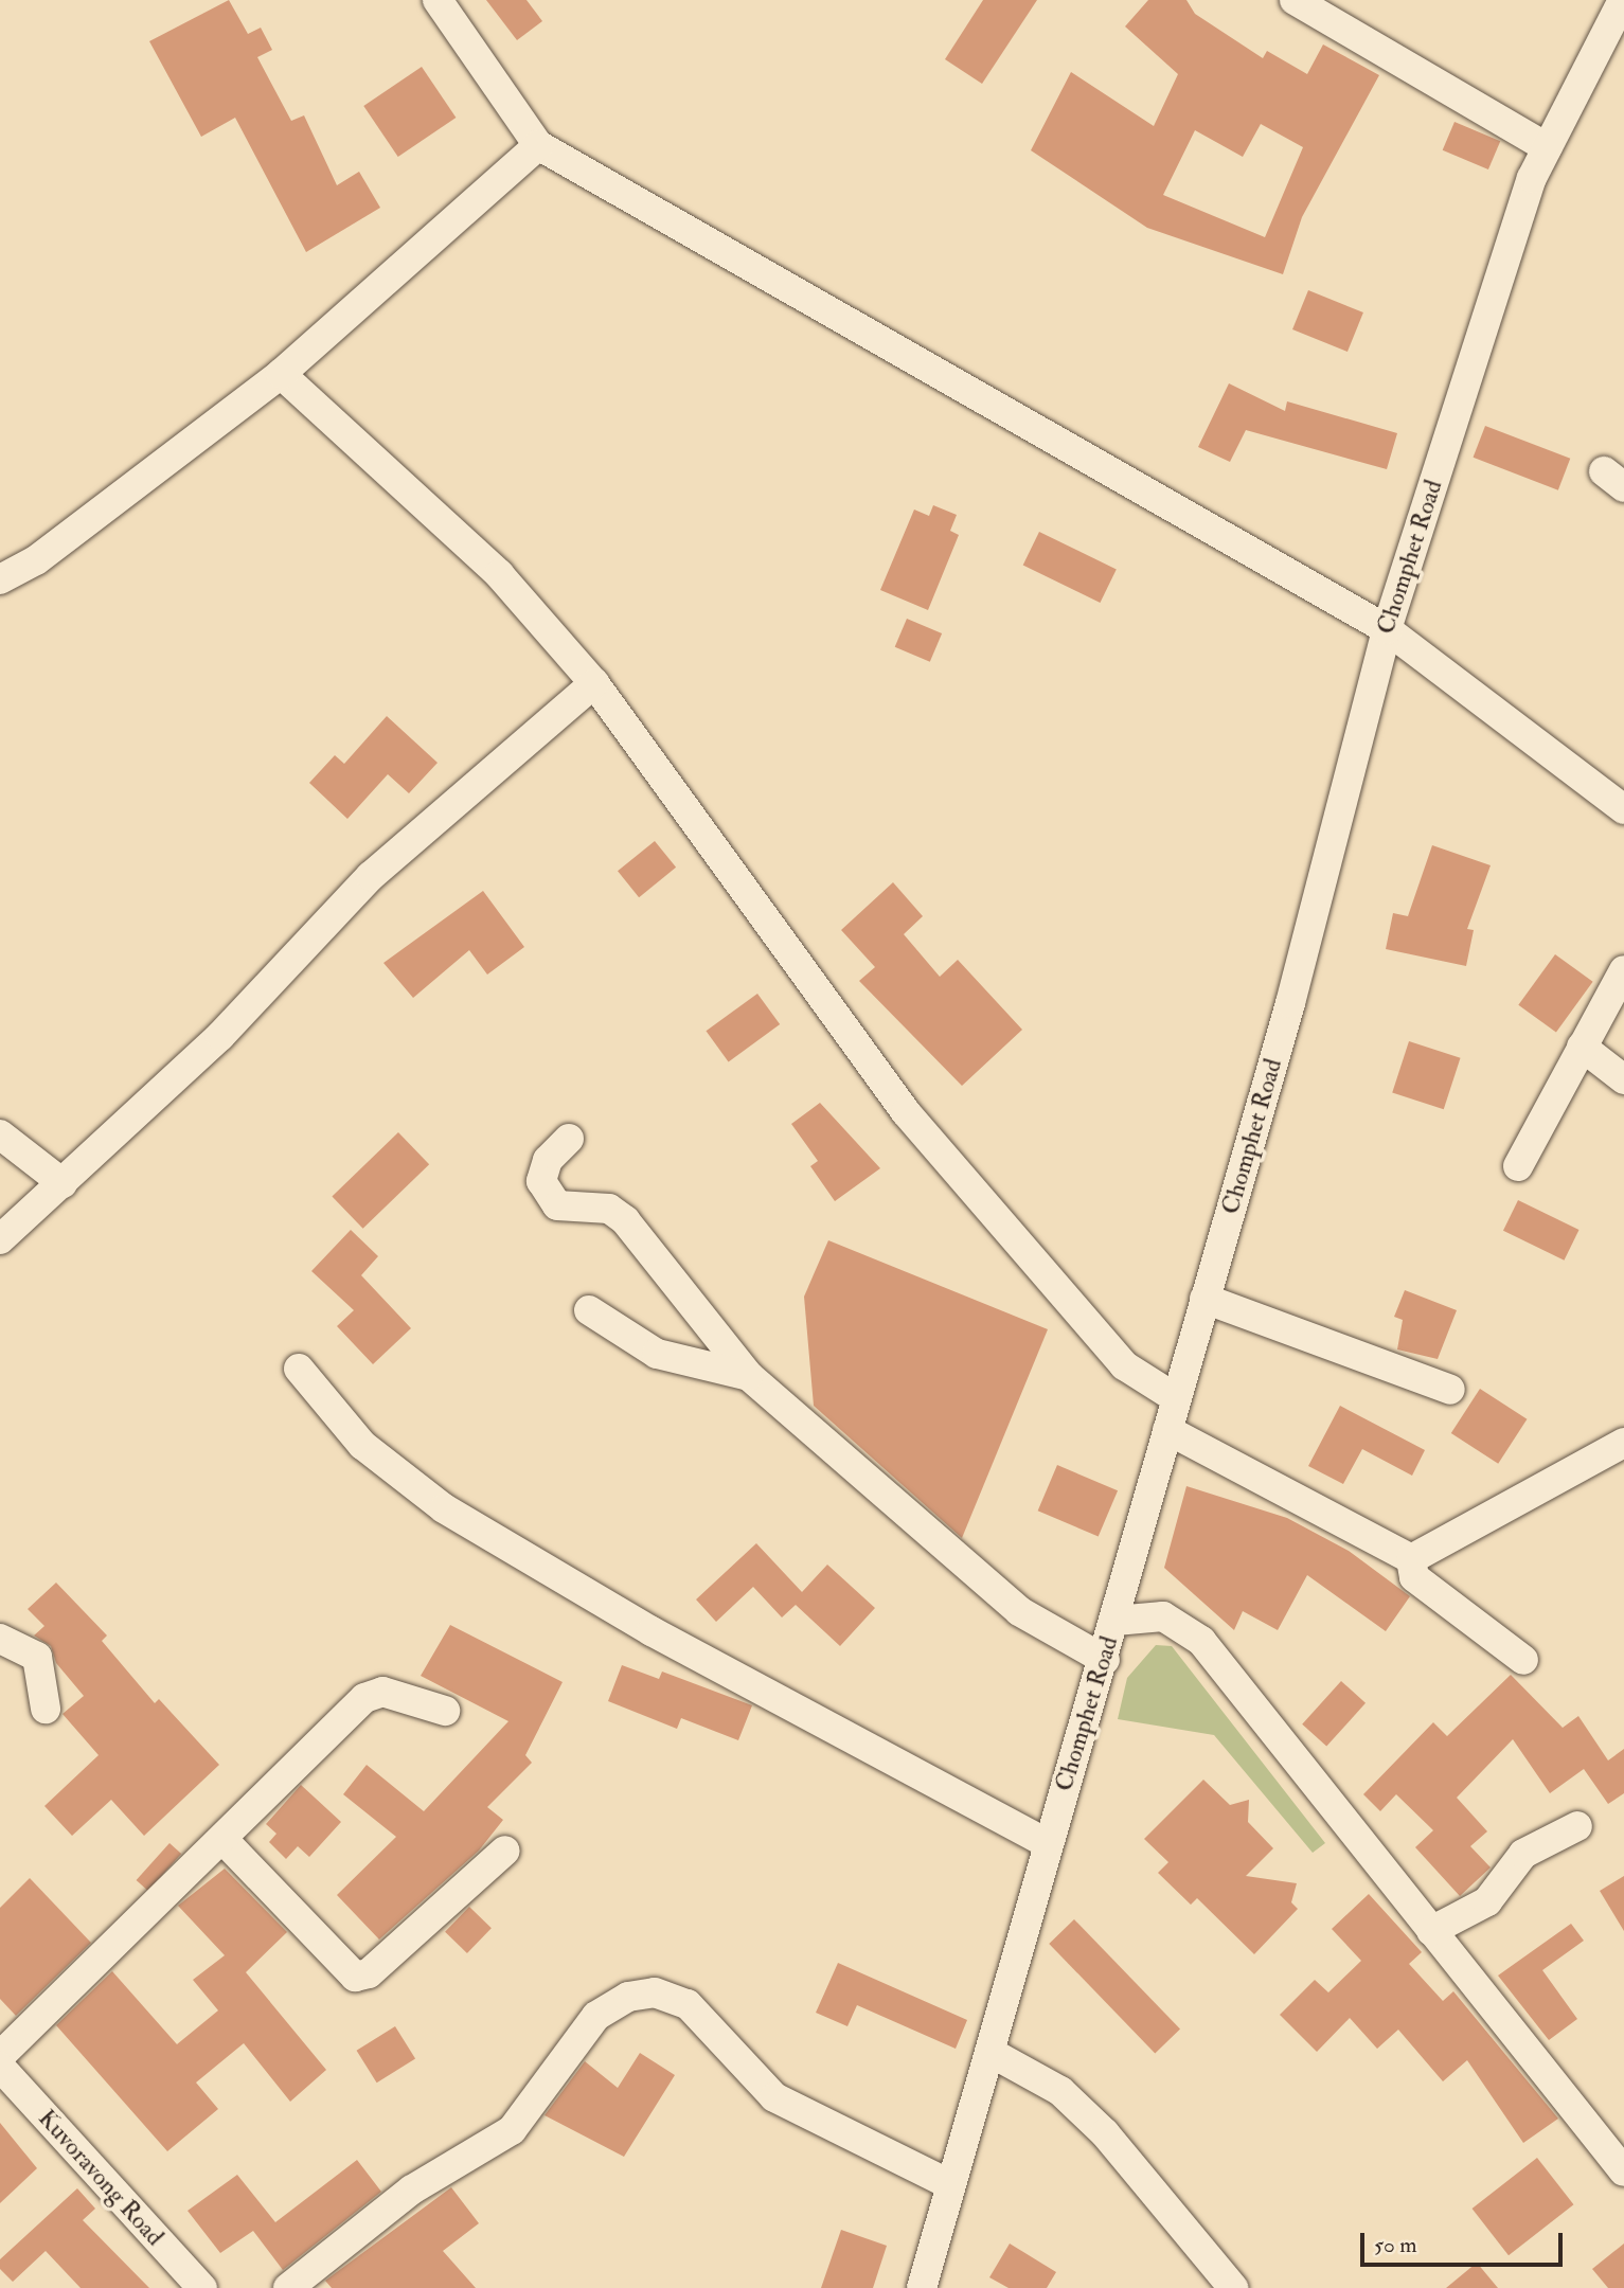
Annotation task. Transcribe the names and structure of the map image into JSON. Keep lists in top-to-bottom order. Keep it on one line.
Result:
{"streets":{"street":["Chomphet Road","Kuvoravong Road"]},"scale_bar":"50 m"}
